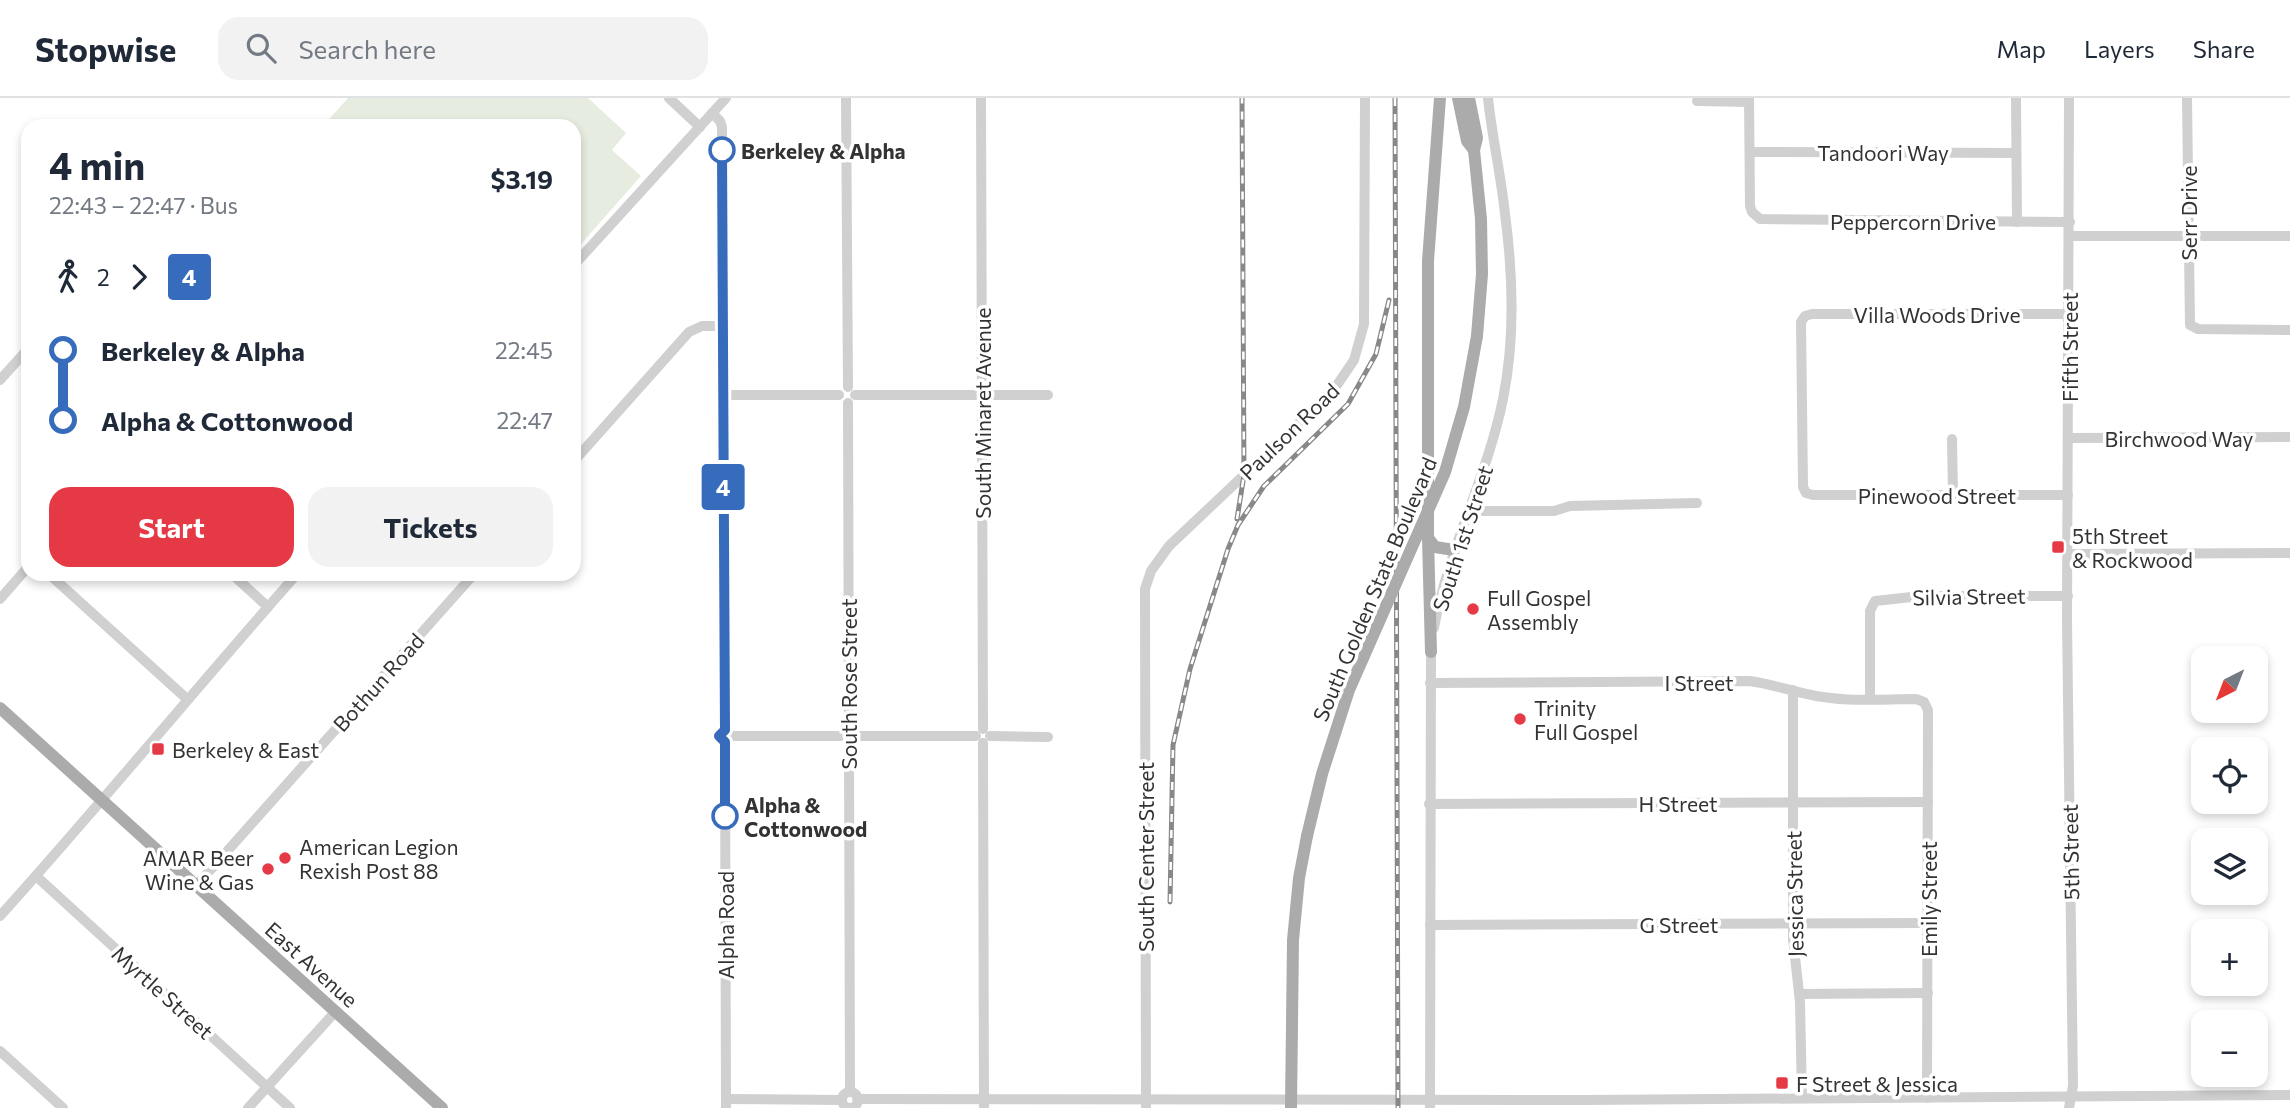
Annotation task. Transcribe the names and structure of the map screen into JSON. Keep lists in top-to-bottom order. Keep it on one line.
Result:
{"streets":{"main road":["South Golden State Boulevard","East Avenue"],"street":["Tandoori Way","Serr Drive","Peppercorn Drive","Villa Woods Drive","Fifth Street","South Minaret Avenue","Paulson Road","Birchwood Way","Pinewood Street","South 1st Street","Silvia Street","Bothun Road","I Street","South Rose Street","H Street","5th Street","South Center Street","Jessica Street","Emily Street","G Street","Alpha Road","Myrtle Street"]},"crossings":[["Tandoori Way","Peppercorn Drive"],["Peppercorn Drive","Fifth Street"],["Villa Woods Drive","Fifth Street"],["Villa Woods Drive","Pinewood Street"],["Fifth Street","Birchwood Way"],["Fifth Street","Pinewood Street"],["Fifth Street","Silvia Street"],["Fifth Street","5th Street"],["Paulson Road","South Center Street"],["South 1st Street","I Street"],["South 1st Street","H Street"],["South 1st Street","G Street"],["Silvia Street","I Street"],["Silvia Street","5th Street"],["Bothun Road","East Avenue"],["I Street","Jessica Street"],["I Street","Emily Street"],["H Street","Jessica Street"],["H Street","Emily Street"],["Jessica Street","G Street"],["Emily Street","G Street"]],"places":{"other":["Berkeley & Alpha","Full Gospel Assembly","Trinity Full Gospel","Alpha & Cottonwood","American Legion Rexish Post 88","AMAR Beer Wine & Gas"],"transit":["5th Street & Rockwood","Berkeley & East","F Street & Jessica"]},"lines":["bus line 4"],"north":"bottom left","page":{"header":"Stopwise","search":"Search here","nav":["Map","Layers","Share"],"on_map":"4","heading":["4 min","22:43 – 22:47 · Bus","$3.19"],"legs":["2","4"],"list":[{"name":"Berkeley & Alpha","value":"22:45"},{"name":"Alpha & Cottonwood","value":"22:47"}],"buttons":["Start","Tickets"],"map_buttons":["+","−"]}}
